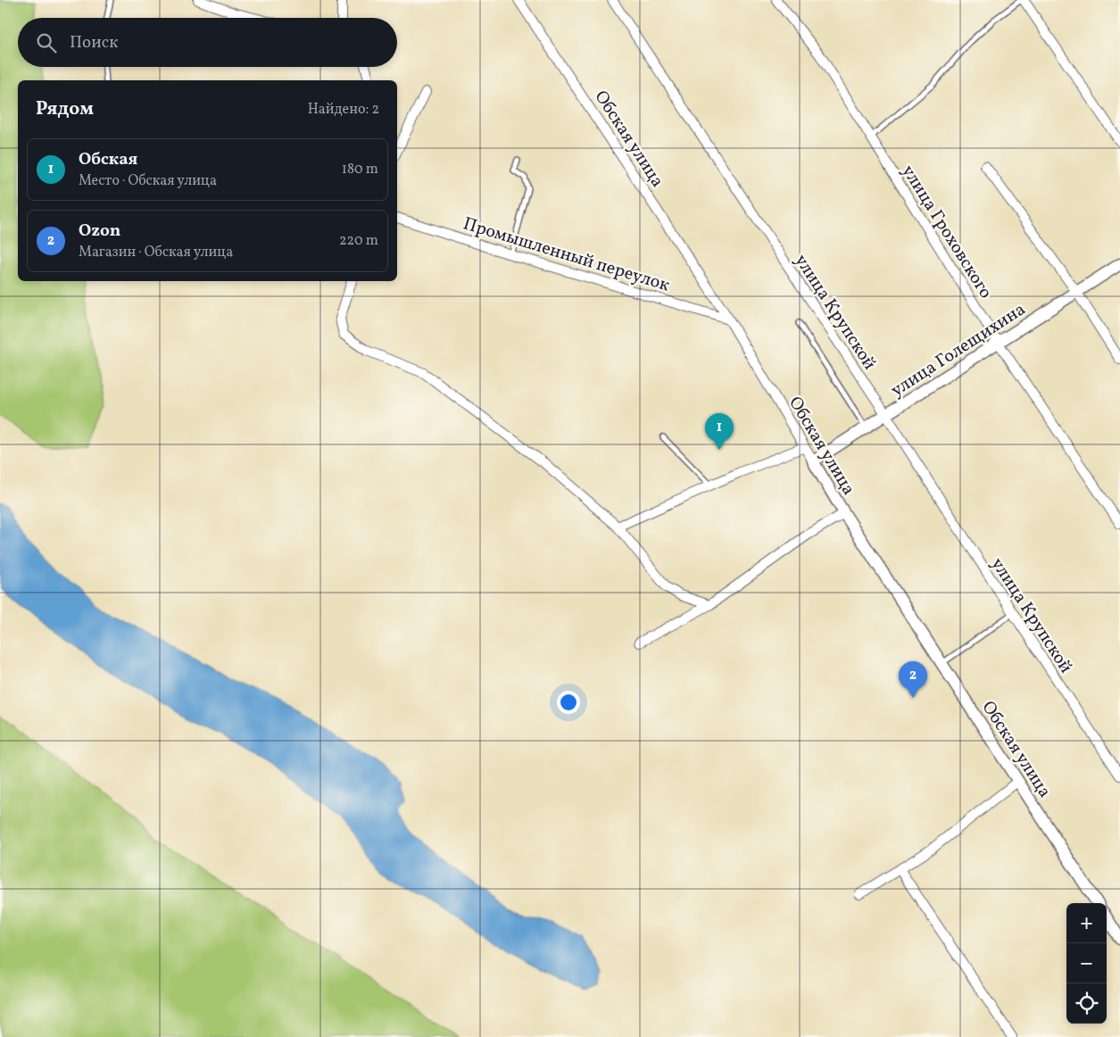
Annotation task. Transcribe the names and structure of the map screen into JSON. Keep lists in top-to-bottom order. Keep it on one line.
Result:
{"streets":{"street":["Обская улица","улица Гроховского","Промышленный переулок","улица Крупской","улица Голещихина"]},"crossings":[["Обская улица","Промышленный переулок"],["Обская улица","улица Голещихина"],["улица Гроховского","улица Голещихина"],["улица Крупской","улица Голещихина"]],"page":{"search":"Поиск","heading":["Рядом","Найдено: 2"],"list":[{"mark":"1","name":"Обская","note":"Место · Обская улица","value":"180 m"},{"mark":"2","name":"Ozon","note":"Магазин · Обская улица","value":"220 m"}],"pins":["1","2"],"map_buttons":["+","−"]}}
